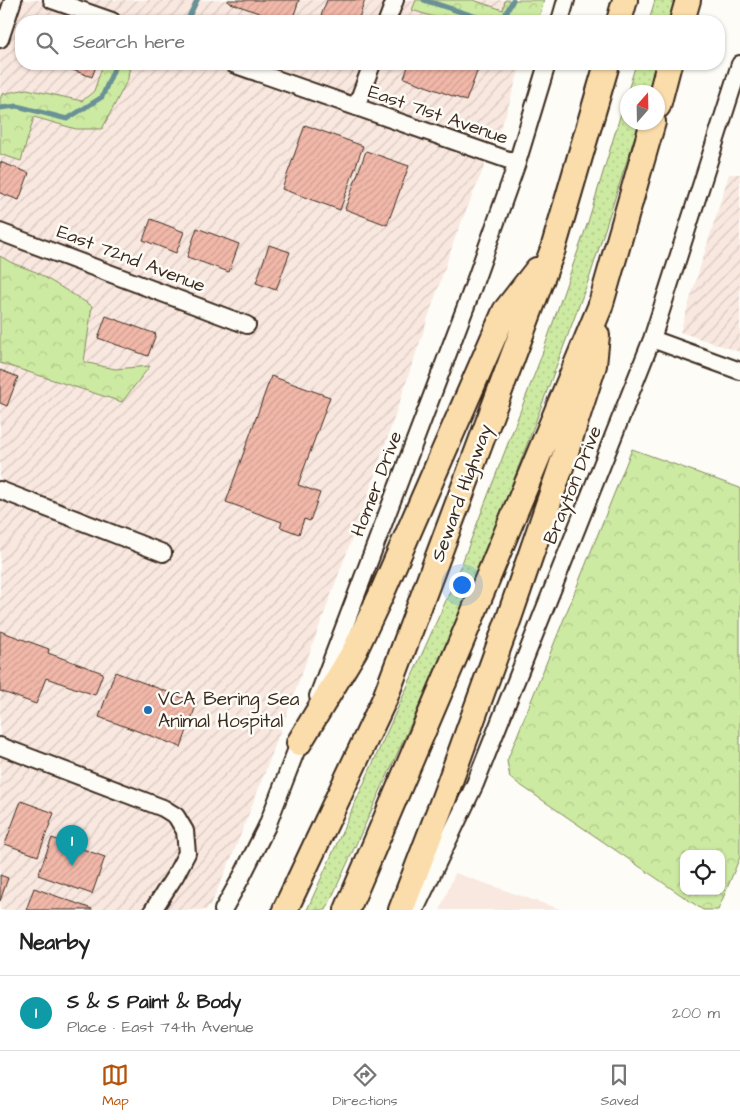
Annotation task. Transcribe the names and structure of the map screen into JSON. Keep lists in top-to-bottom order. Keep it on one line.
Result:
{"streets":{"highway":["Seward Highway"],"street":["East 71st Avenue","East 72nd Avenue","Homer Drive","Brayton Drive"]},"crossings":[["East 71st Avenue","Homer Drive"]],"places":["VCA Bering Sea Animal Hospital"],"north":"top","page":{"search":"Search here","pins":"1","heading":"Nearby","list":[{"mark":"1","name":"S & S Paint & Body","note":"Place · East 74th Avenue","value":"200 m"}],"nav":["Map","Directions","Saved"]}}
